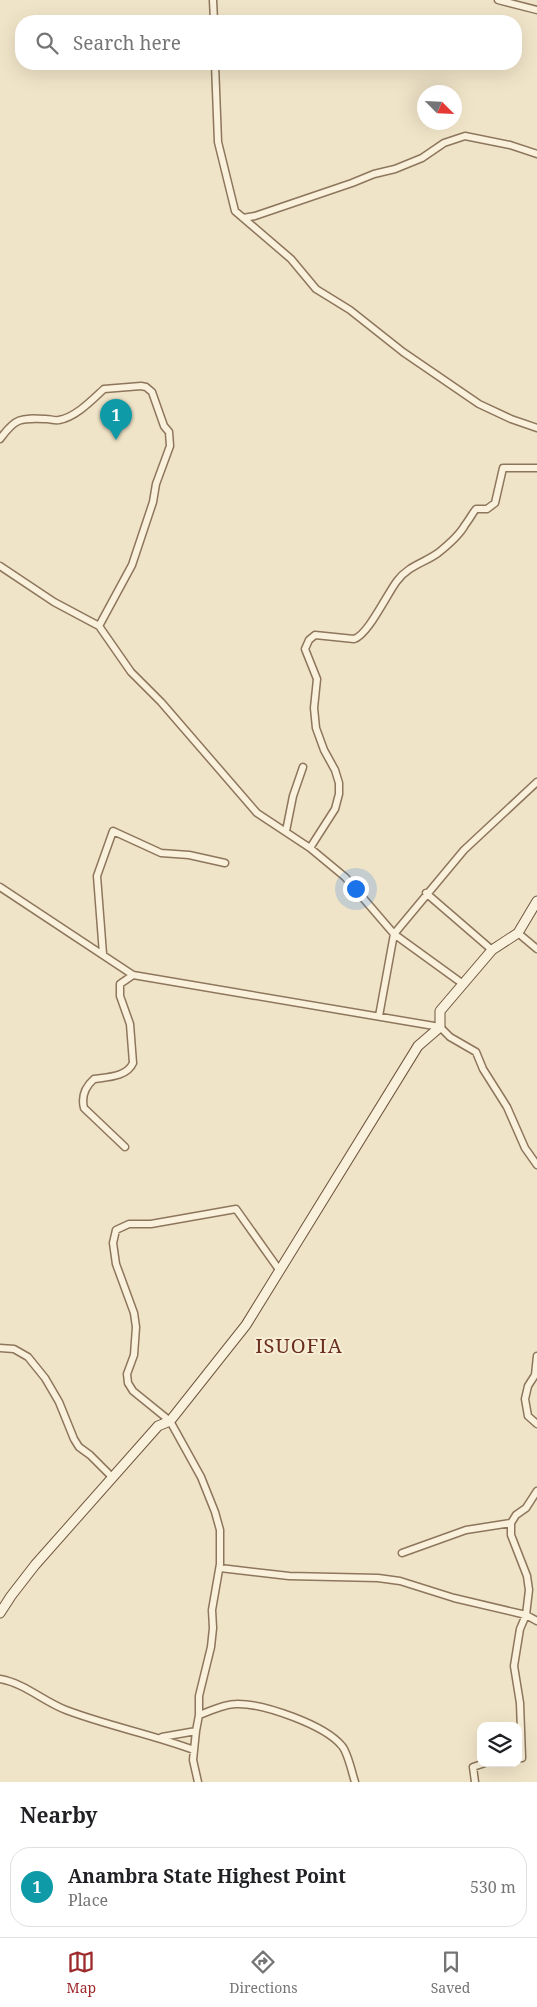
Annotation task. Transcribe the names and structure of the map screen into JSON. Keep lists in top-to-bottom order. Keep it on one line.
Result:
{"districts":["ISUOFIA"],"north":"bottom right","page":{"search":"Search here","pins":"1","heading":"Nearby","list":[{"mark":"1","name":"Anambra State Highest Point","note":"Place","value":"530 m"}],"nav":["Map","Directions","Saved"]}}
